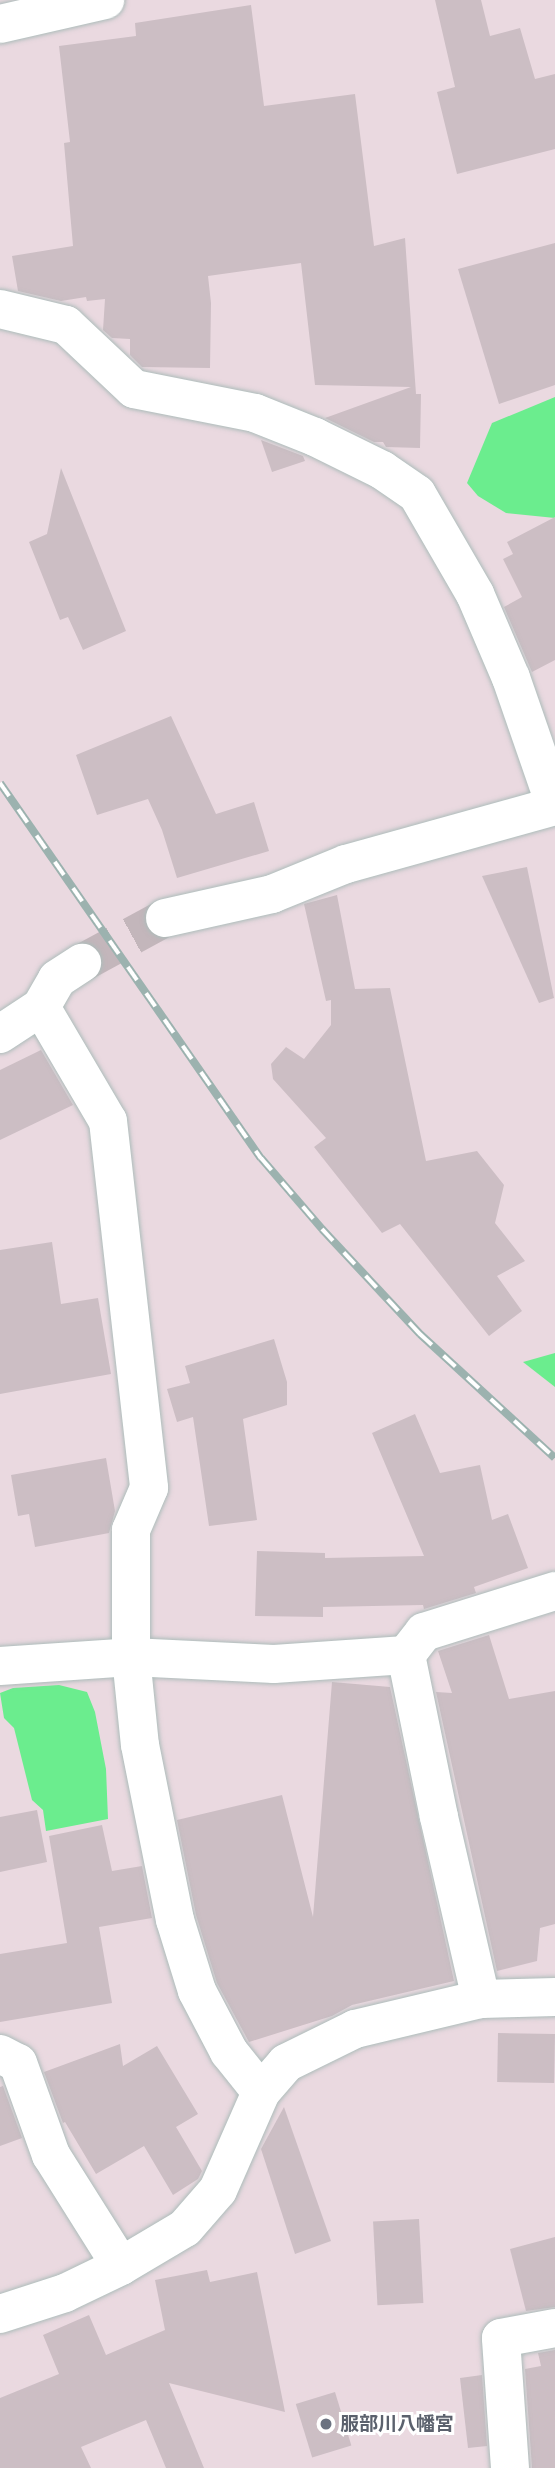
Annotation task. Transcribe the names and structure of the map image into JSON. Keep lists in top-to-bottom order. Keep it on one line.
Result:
{"places":["服部川八幡宮"]}
